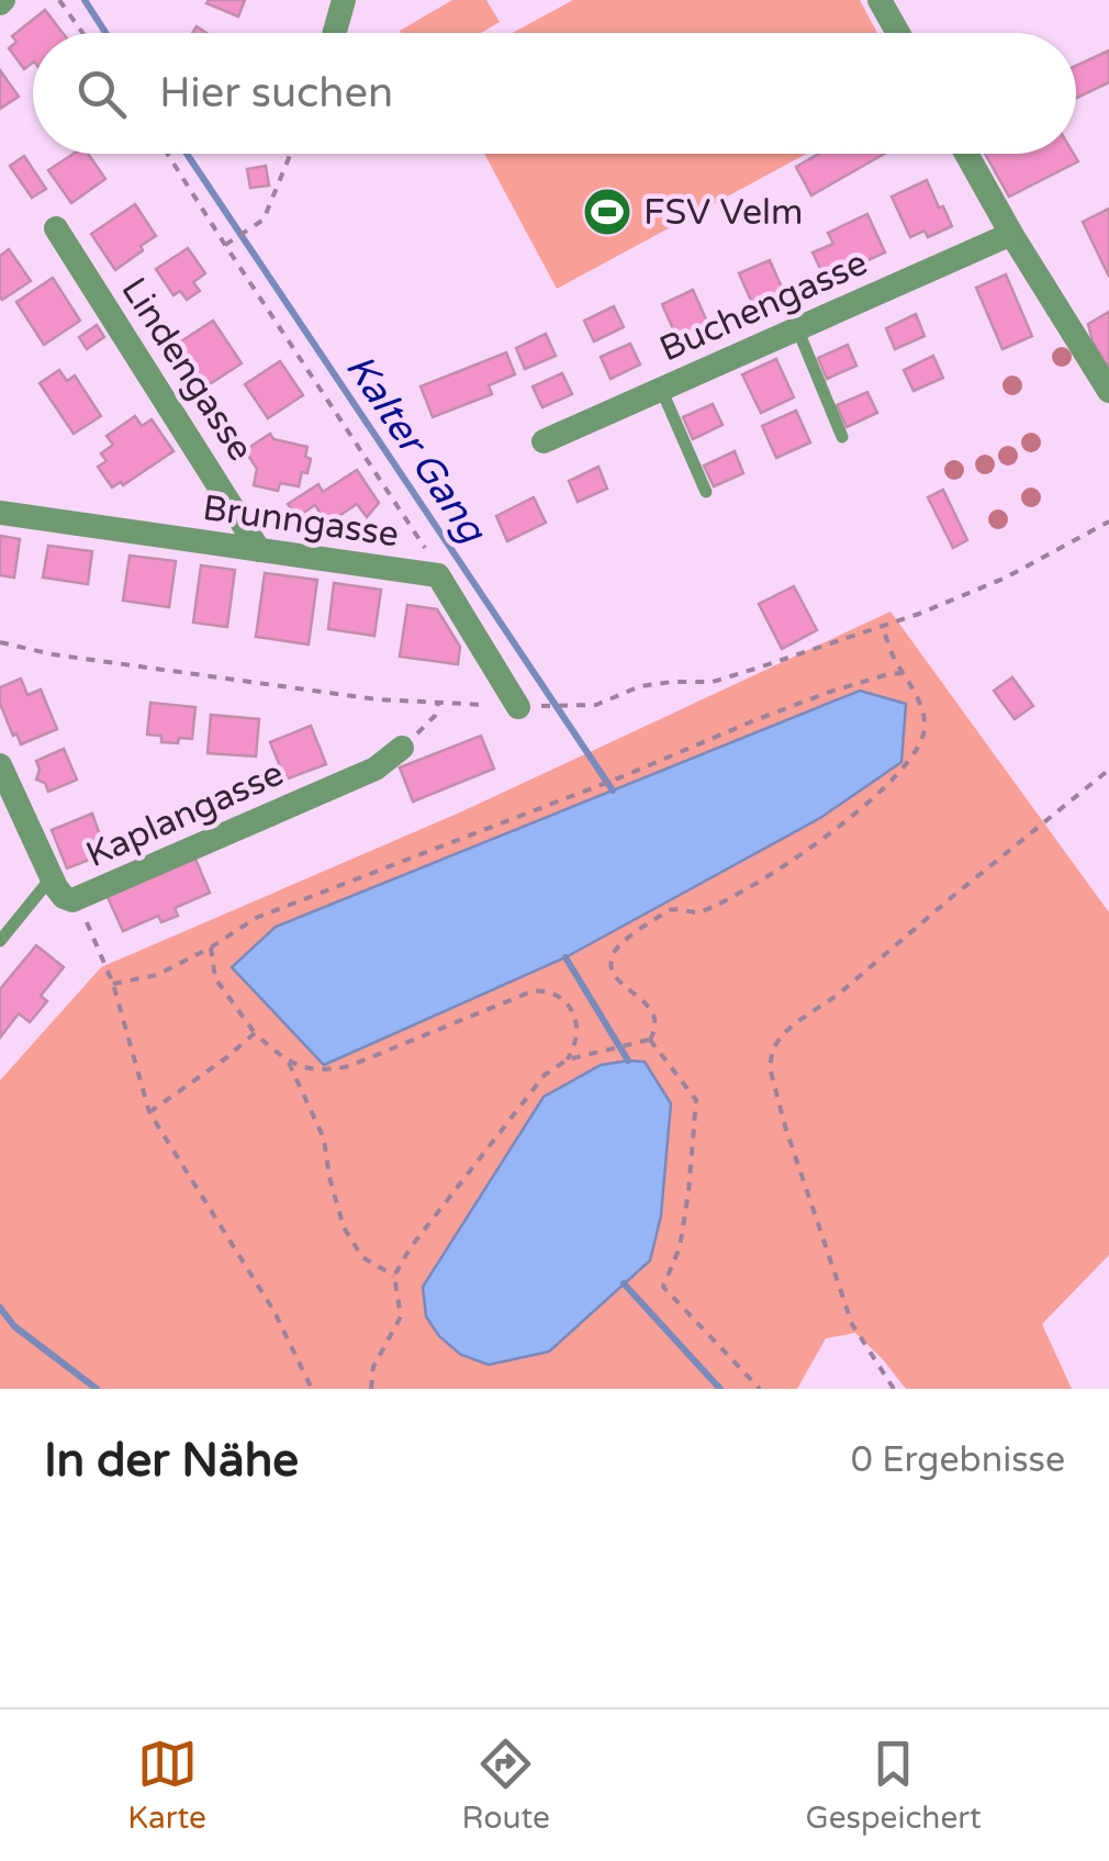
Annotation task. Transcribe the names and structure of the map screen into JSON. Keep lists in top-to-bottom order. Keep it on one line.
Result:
{"streets":{"street":["Buchengasse","Lindengasse","Brunngasse","Kaplangasse"]},"crossings":[["Lindengasse","Brunngasse"]],"water":["Kalter Gang"],"places":{"sports":["FSV Velm"]},"page":{"search":"Hier suchen","heading":["In der Nähe","0 Ergebnisse"],"nav":["Karte","Route","Gespeichert"]}}
